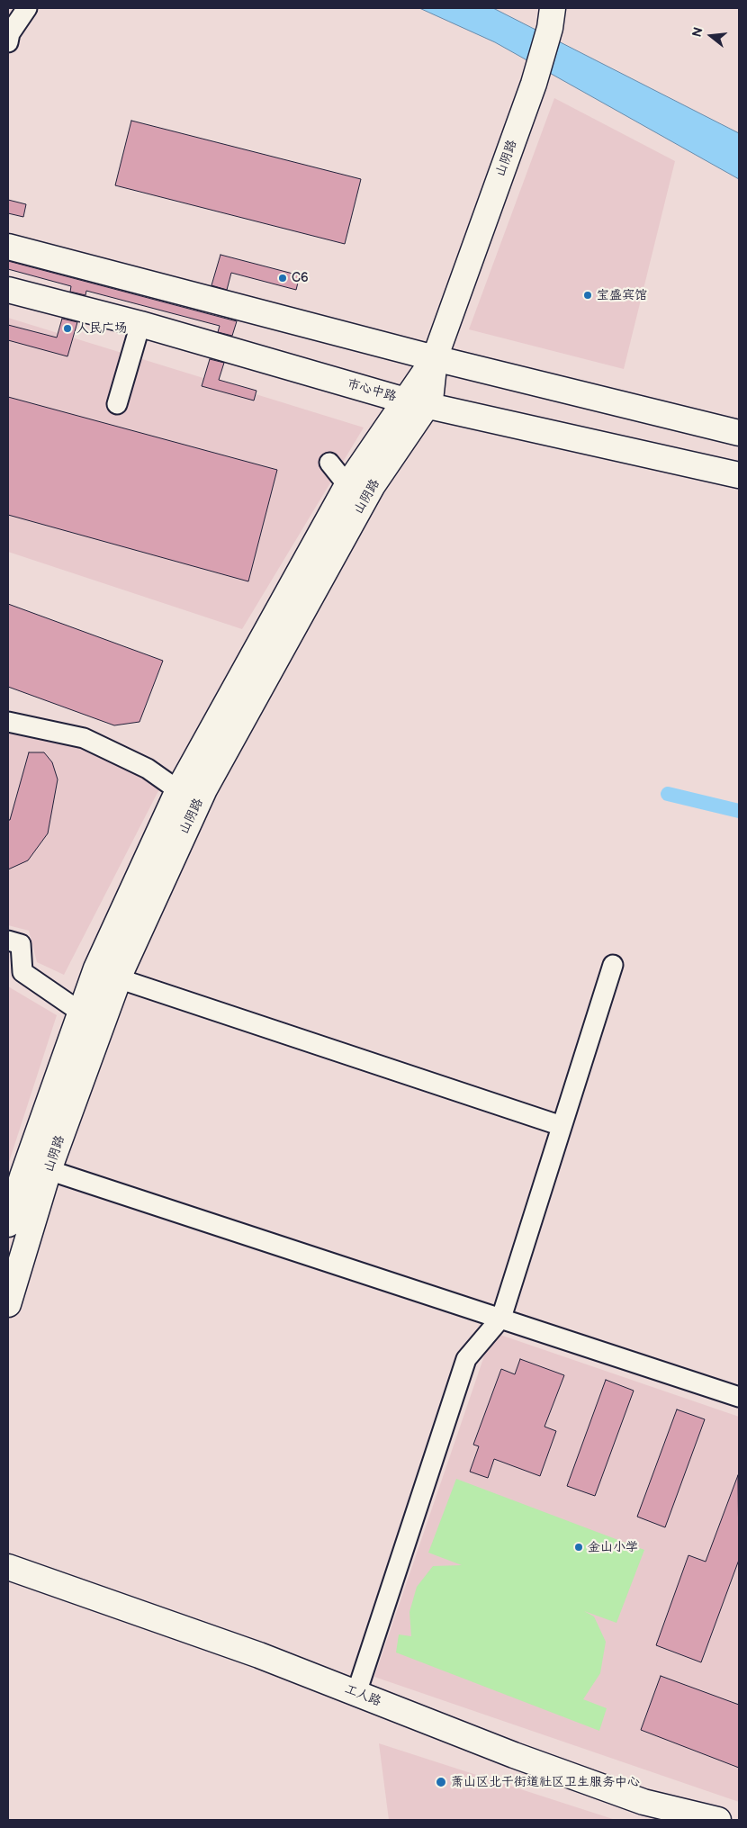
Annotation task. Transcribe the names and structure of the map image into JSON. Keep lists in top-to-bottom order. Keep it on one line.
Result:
{"streets":{"main road":["山阴路","市心中路","工人路"]},"crossings":[["山阴路","市心中路"]],"places":["C6","宝盛宾馆","人民广场","金山小学","萧山区北干街道社区卫生服务中心"],"north":"left"}
